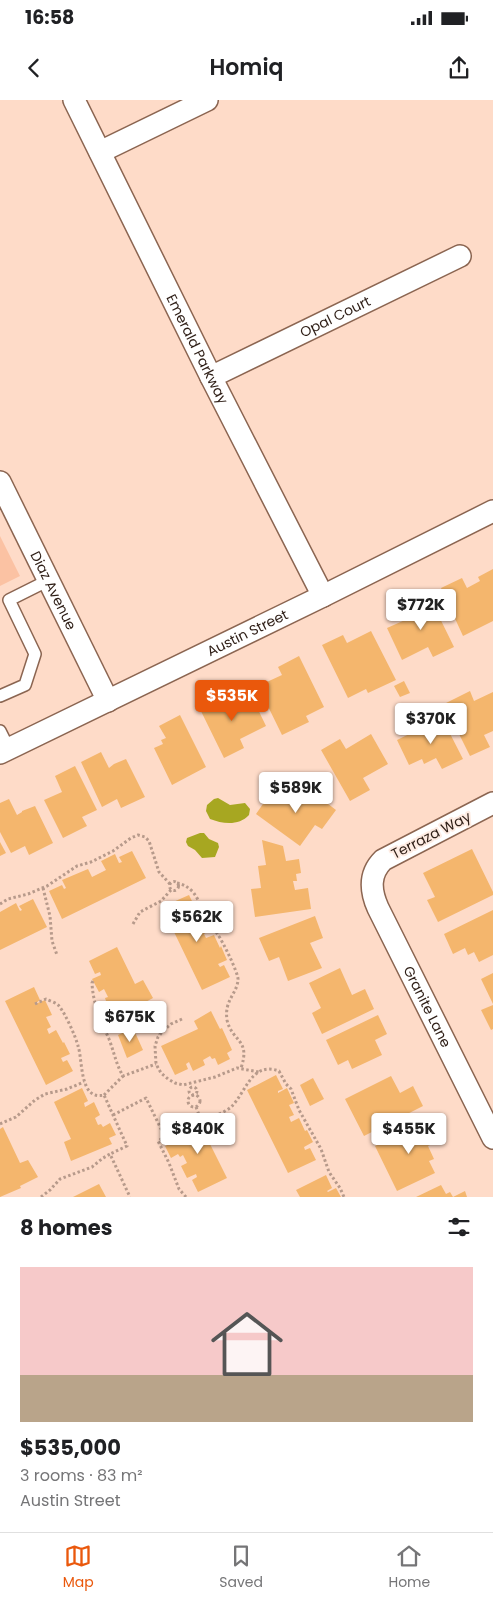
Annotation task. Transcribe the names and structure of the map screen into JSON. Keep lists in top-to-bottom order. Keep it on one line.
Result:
{"streets":{"street":["Opal Court","Emerald Parkway","Diaz Avenue","Austin Street","Terraza Way","Granite Lane"]},"crossings":[["Opal Court","Emerald Parkway"],["Emerald Parkway","Austin Street"],["Diaz Avenue","Austin Street"],["Terraza Way","Granite Lane"]],"page":{"status":"16:58","header":"Homiq","price":["$772K","$535K","$370K","$589K","$562K","$675K","$840K","$455K"],"heading":"8 homes","list":[{"name":"$535,000","note":"3 rooms · 83 m² · Austin Street"}],"tabs":["Map","Saved","Home"]}}
